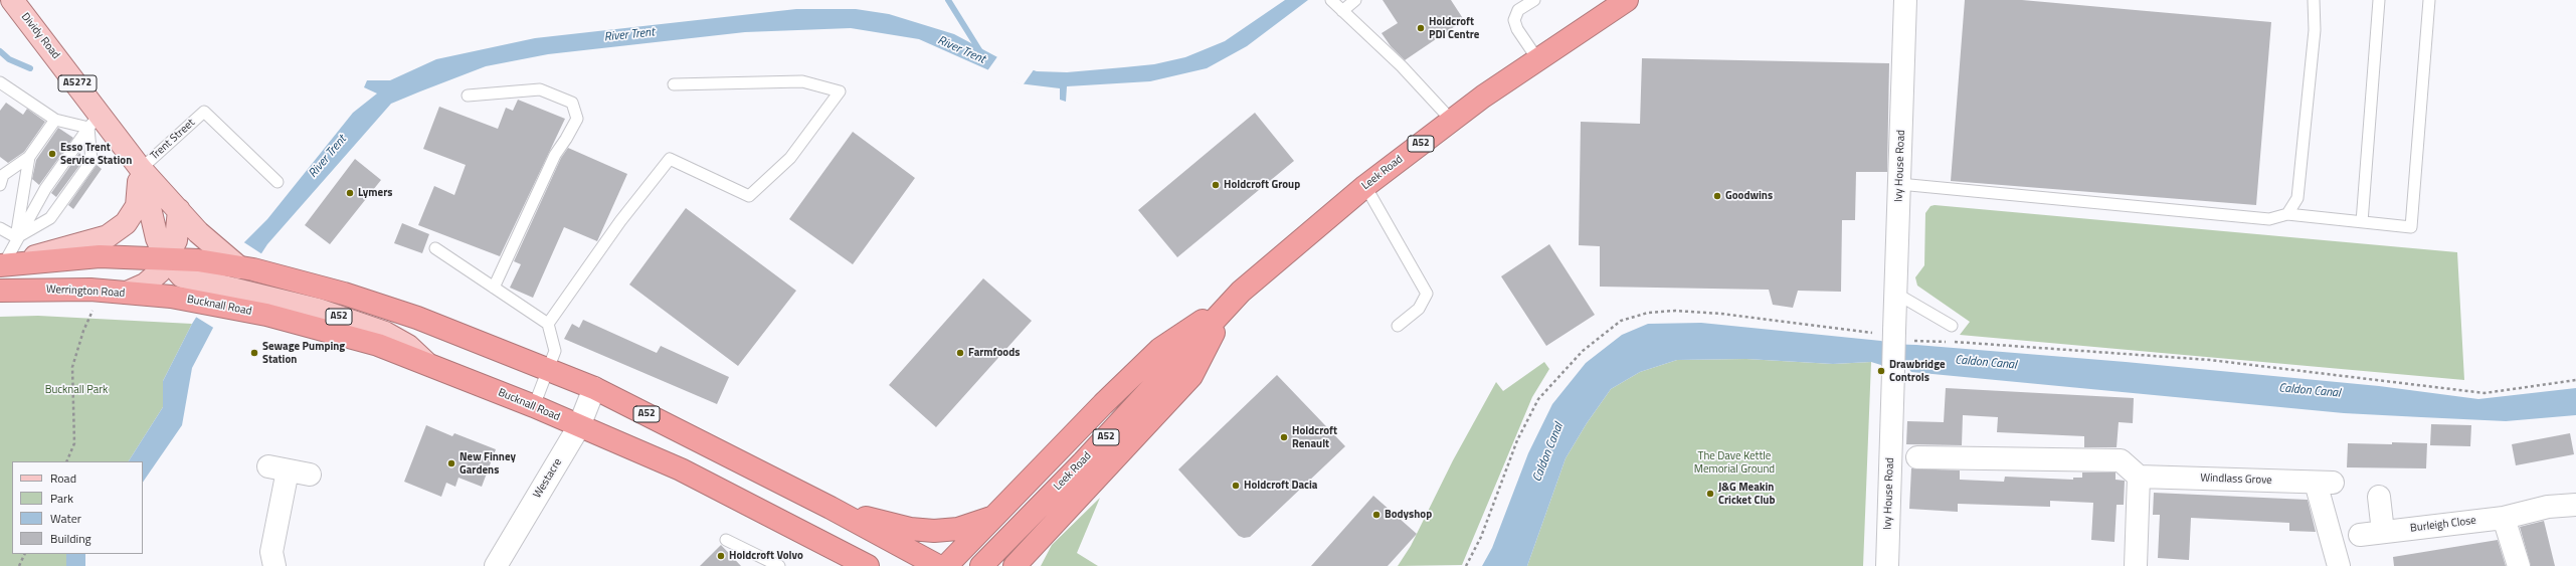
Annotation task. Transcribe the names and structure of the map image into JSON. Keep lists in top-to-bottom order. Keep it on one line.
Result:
{"streets":{"highway":["A52","Leek Road","Werrington Road","Bucknall Road"],"main road":["Dividy Road","A5272"],"street":["Ivy House Road","Westacre","Windlass Grove","Burleigh Close"],"lane":["Trent Street"]},"crossings":[["Dividy Road","A5272"],["Dividy Road","Trent Street"],["A5272","Trent Street"],["A5272","A52"],["A52","Leek Road"],["A52","Bucknall Road"],["A52","Westacre"],["Werrington Road","Bucknall Road"],["Bucknall Road","Westacre"]],"water":["River Trent","Caldon Canal"],"parks":["Bucknall Park","The Dave Kettle Memorial Ground"],"places":["Holdcroft PDI Centre","Esso Trent Service Station","Holdcroft Group","Lymers","Goodwins","Sewage Pumping Station","Farmfoods","Drawbridge Controls","Holdcroft Renault","New Finney Gardens","Holdcroft Dacia","J&G Meakin Cricket Club","Bodyshop","Holdcroft Volvo"],"legend":["Road","Park","Water","Building"]}
